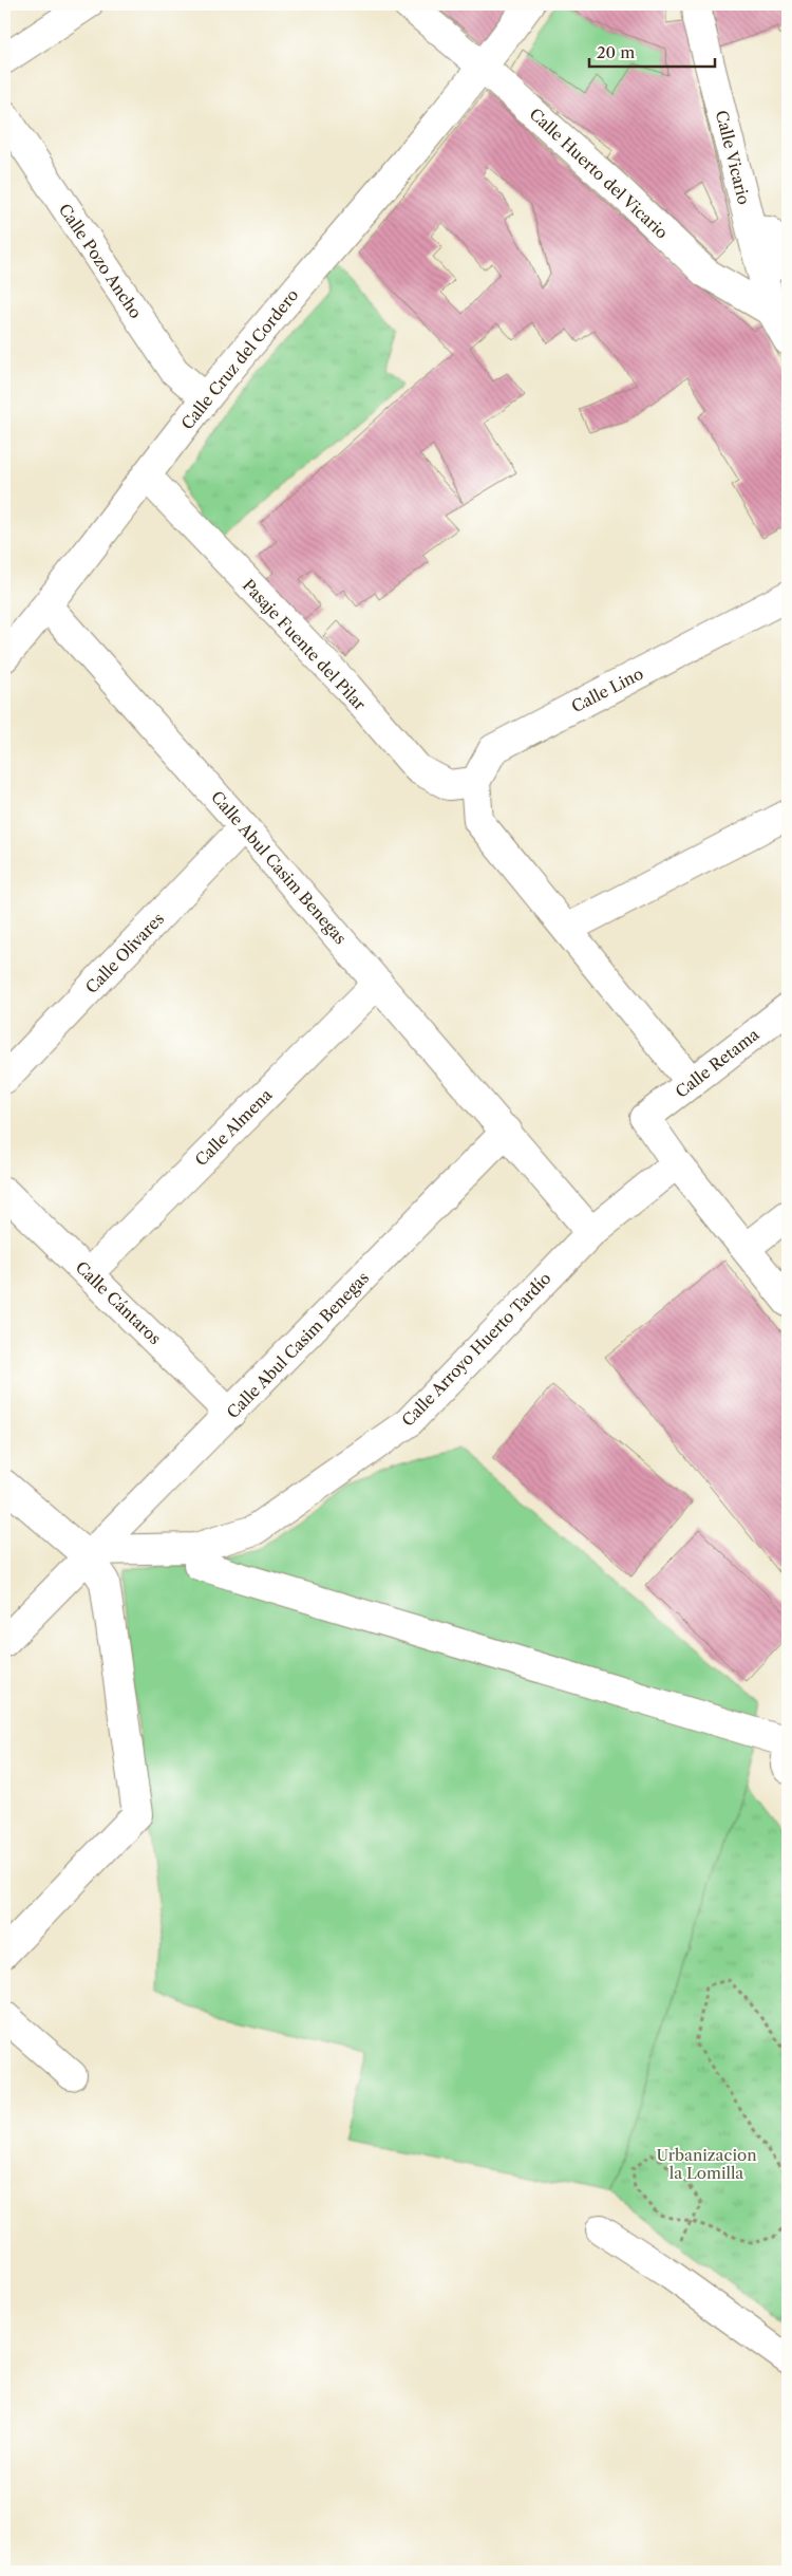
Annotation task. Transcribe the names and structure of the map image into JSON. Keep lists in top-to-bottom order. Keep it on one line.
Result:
{"streets":{"street":["Calle Vicario","Calle Huerto del Vicario","Calle Pozo Ancho","Calle Cruz del Cordero","Pasaje Fuente del Pilar","Calle Lino","Calle Abul Casim Benegas","Calle Olivares","Calle Retama","Calle Almena","Calle Cántaros","Calle Arroyo Huerto Tardío"]},"crossings":[["Calle Vicario","Calle Huerto del Vicario"],["Calle Huerto del Vicario","Calle Cruz del Cordero"],["Calle Pozo Ancho","Calle Cruz del Cordero"],["Calle Cruz del Cordero","Pasaje Fuente del Pilar"],["Calle Cruz del Cordero","Calle Abul Casim Benegas"],["Pasaje Fuente del Pilar","Calle Lino"],["Calle Abul Casim Benegas","Calle Olivares"],["Calle Abul Casim Benegas","Calle Almena"],["Calle Abul Casim Benegas","Calle Cántaros"],["Calle Abul Casim Benegas","Calle Arroyo Huerto Tardío"],["Calle Retama","Calle Arroyo Huerto Tardío"],["Calle Almena","Calle Cántaros"]],"parks":["Urbanizacion la Lomilla"],"scale_bar":"20 m"}
